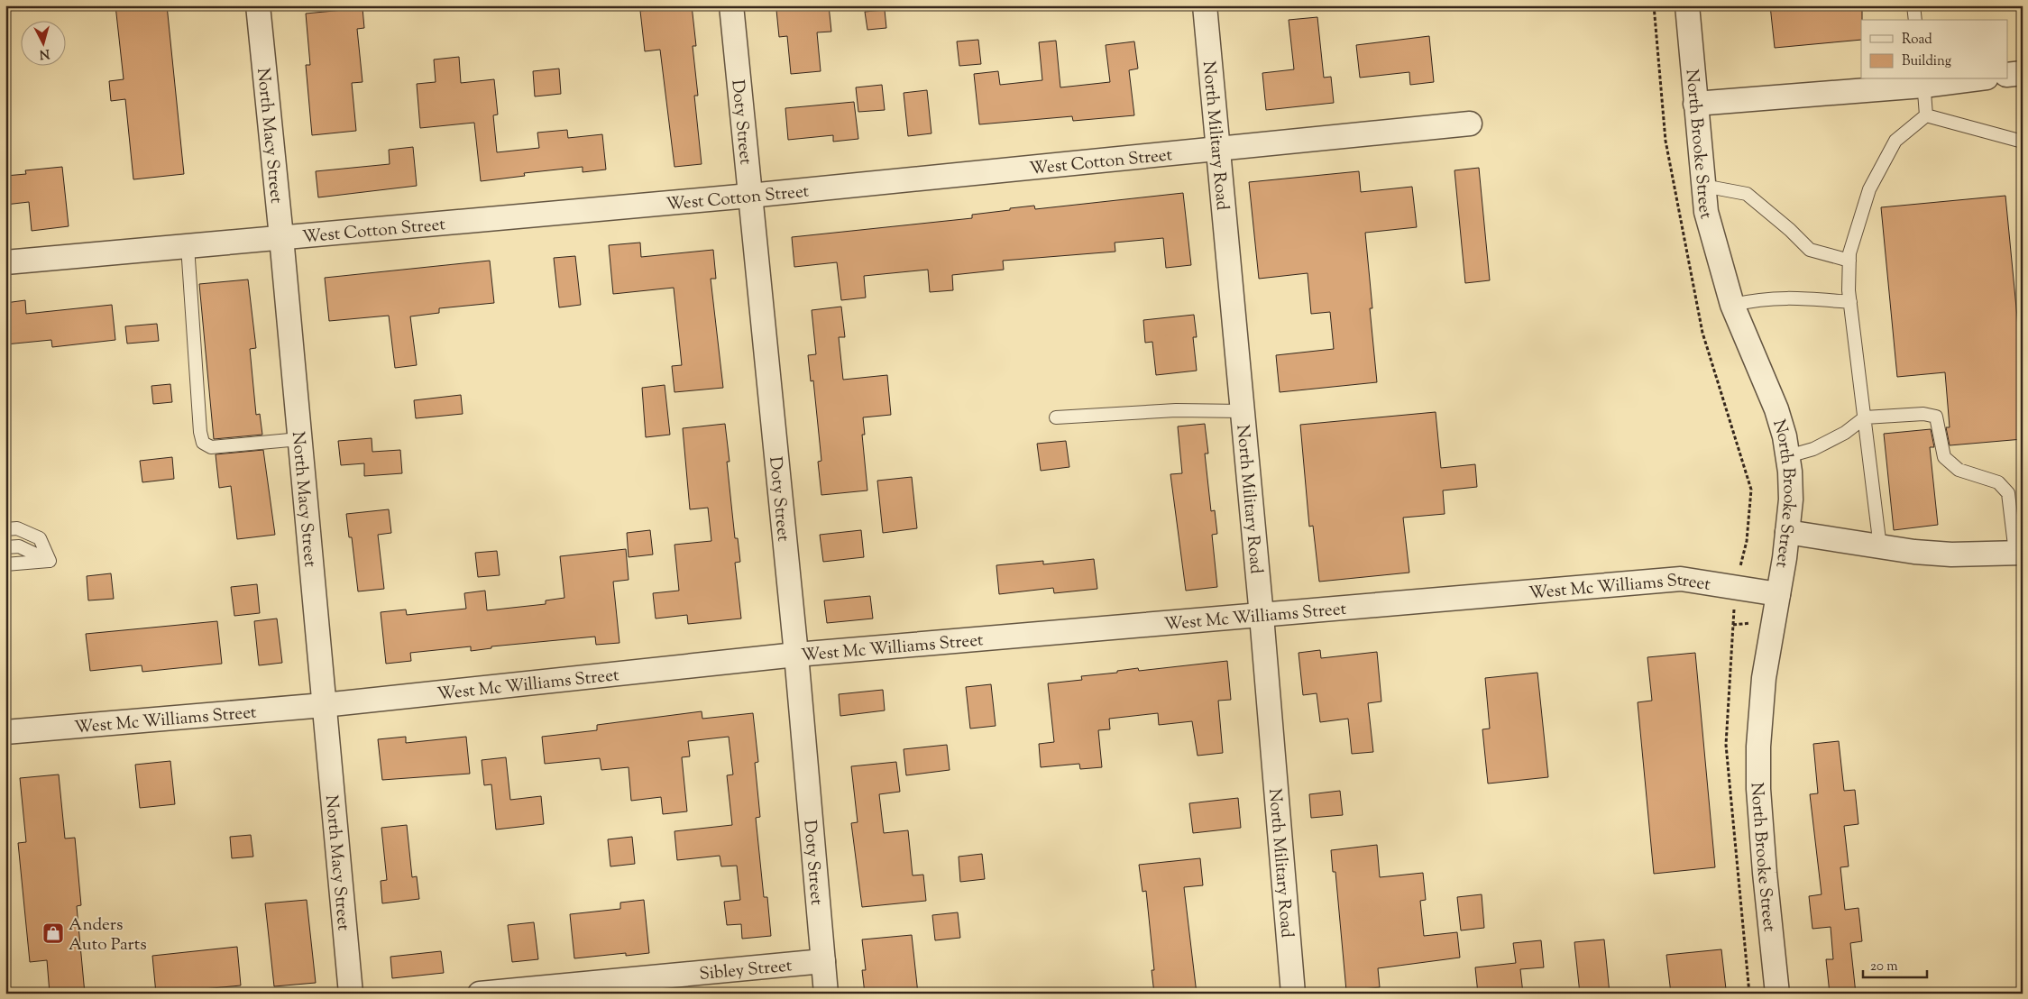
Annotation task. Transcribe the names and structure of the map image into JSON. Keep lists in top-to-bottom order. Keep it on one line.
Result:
{"streets":{"street":["Doty Street","North Macy Street","North Military Road","North Brooke Street","West Cotton Street","West Mc Williams Street","Sibley Street"]},"crossings":[["Doty Street","West Cotton Street"],["Doty Street","West Mc Williams Street"],["Doty Street","Sibley Street"],["North Macy Street","West Cotton Street"],["North Macy Street","West Mc Williams Street"],["North Military Road","West Cotton Street"],["North Military Road","West Mc Williams Street"],["North Brooke Street","West Mc Williams Street"]],"places":{"shop":["Anders Auto Parts"]},"legend":["Road","Building"],"scale_bar":"20 m","north":"bottom"}
